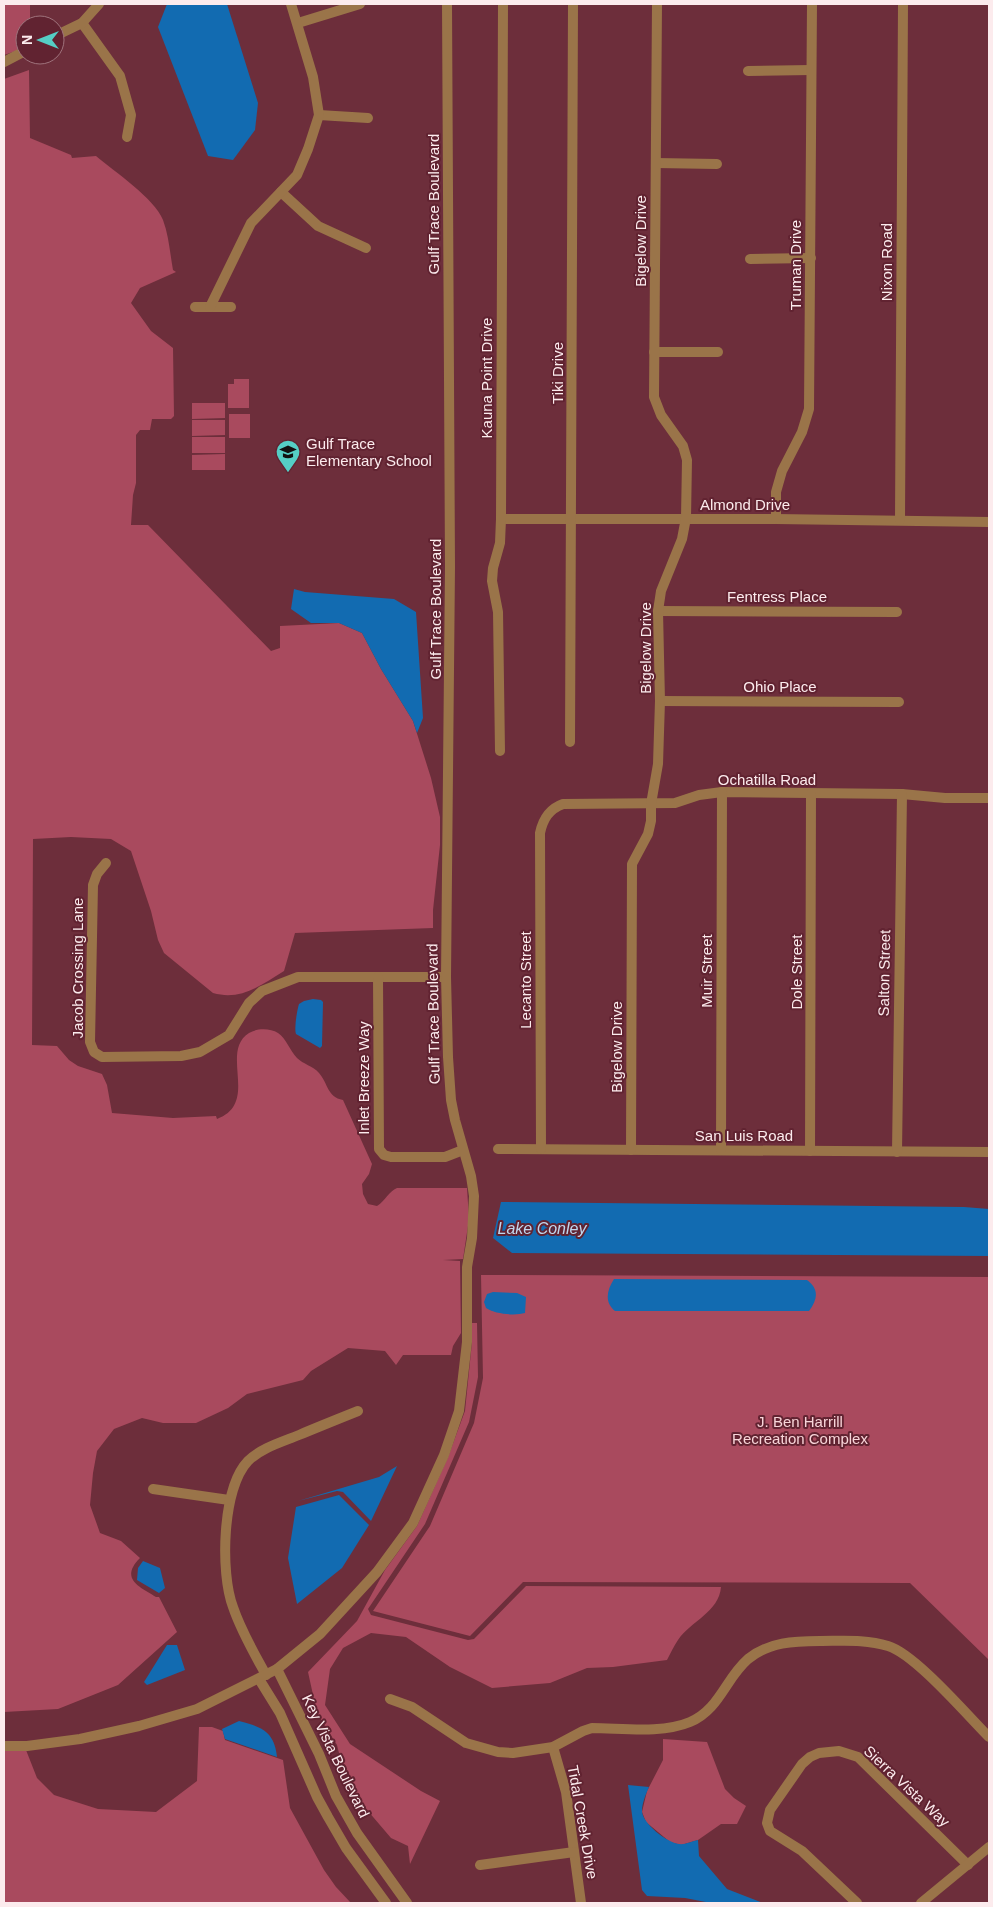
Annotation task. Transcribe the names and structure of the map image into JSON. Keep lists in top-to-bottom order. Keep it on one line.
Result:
{"streets":{"street":["Gulf Trace Boulevard","Bigelow Drive","Nixon Road","Truman Drive","Tiki Drive","Kauna Point Drive","Almond Drive","Fentress Place","Ohio Place","Ochatilla Road","Jacob Crossing Lane","Muir Street","Dole Street","Salton Street","Lecanto Street","Inlet Breeze Way","San Luis Road","Key Vista Boulevard","Sierra Vista Way","Tidal Creek Drive"]},"crossings":[["Gulf Trace Boulevard","Jacob Crossing Lane"],["Gulf Trace Boulevard","Inlet Breeze Way"],["Gulf Trace Boulevard","Key Vista Boulevard"],["Bigelow Drive","Almond Drive"],["Bigelow Drive","Fentress Place"],["Bigelow Drive","Ohio Place"],["Bigelow Drive","Ochatilla Road"],["Bigelow Drive","San Luis Road"],["Nixon Road","Almond Drive"],["Truman Drive","Almond Drive"],["Tiki Drive","Almond Drive"],["Kauna Point Drive","Almond Drive"],["Ochatilla Road","Muir Street"],["Ochatilla Road","Dole Street"],["Ochatilla Road","Salton Street"],["Ochatilla Road","Lecanto Street"],["Jacob Crossing Lane","Inlet Breeze Way"],["Muir Street","San Luis Road"],["Dole Street","San Luis Road"],["Salton Street","San Luis Road"],["Lecanto Street","San Luis Road"]],"water":["Lake Conley"],"parks":["J. Ben Harrill Recreation Complex"],"places":{"school or university":["Gulf Trace Elementary School"]},"north":"left"}
